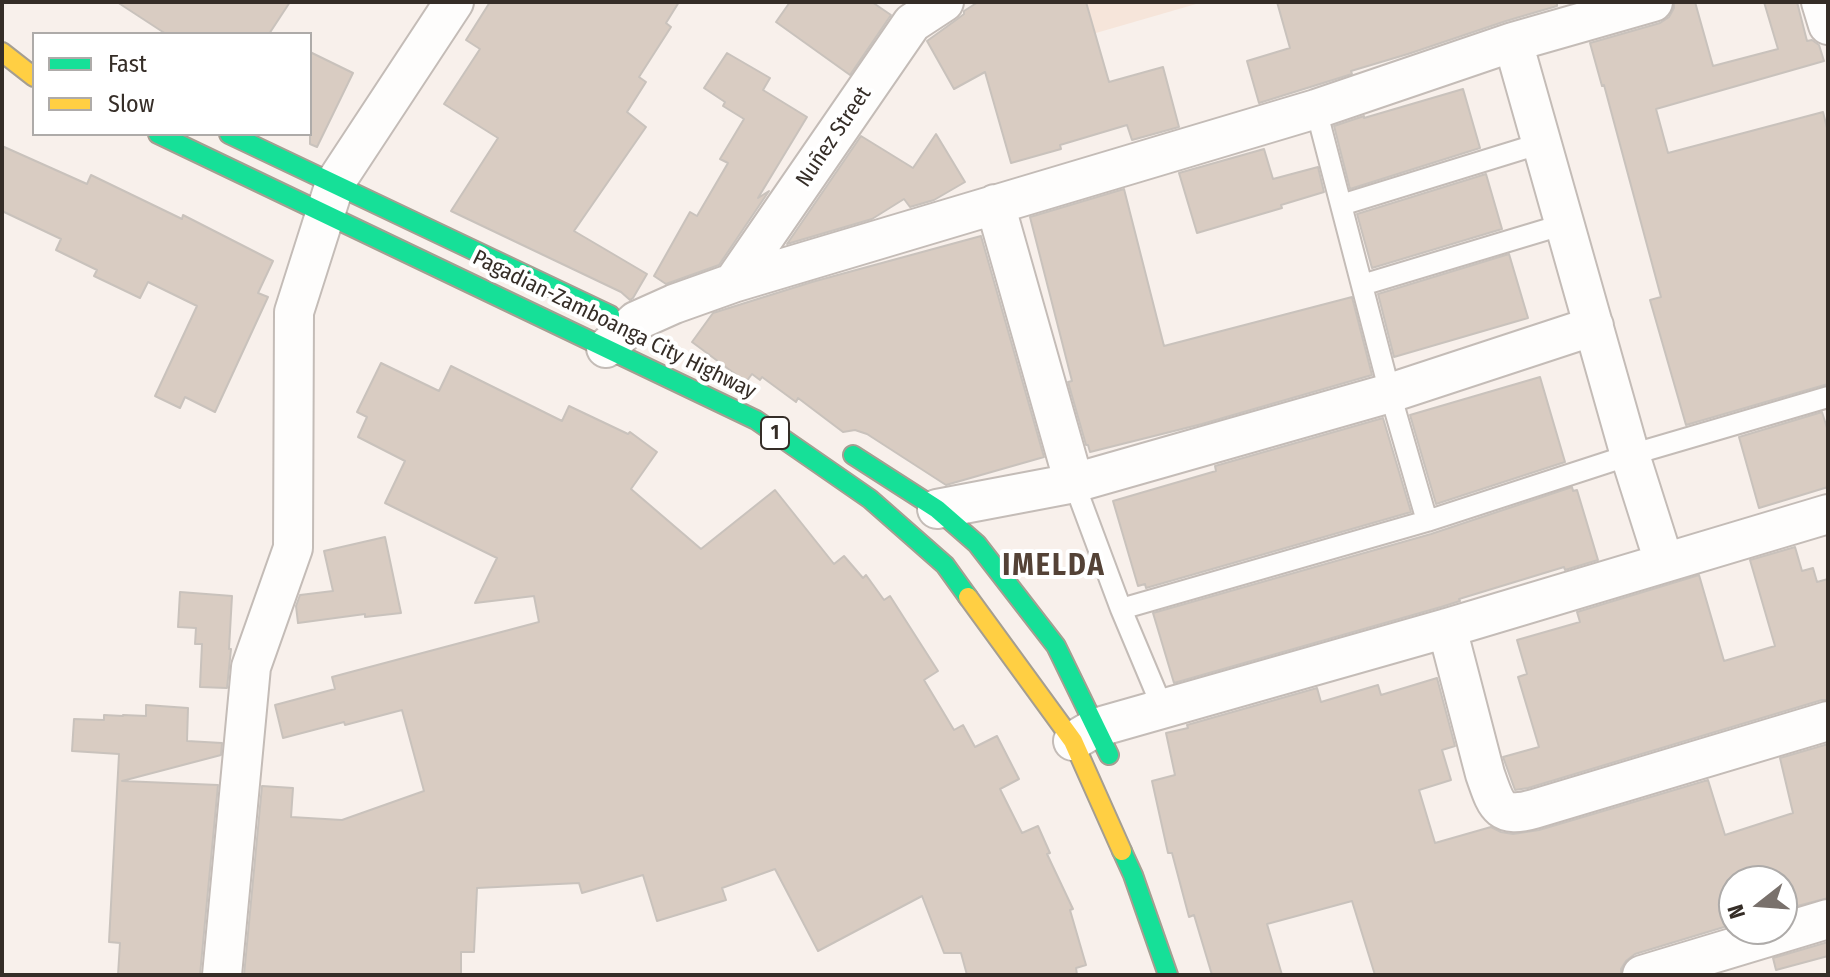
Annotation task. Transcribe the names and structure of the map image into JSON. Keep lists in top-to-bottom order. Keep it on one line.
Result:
{"streets":{"highway":["Pagadian-Zamboanga City Highway","1"],"street":["Nuñez Street"]},"districts":["IMELDA"],"legend":["Fast","Slow"],"north":"left"}
